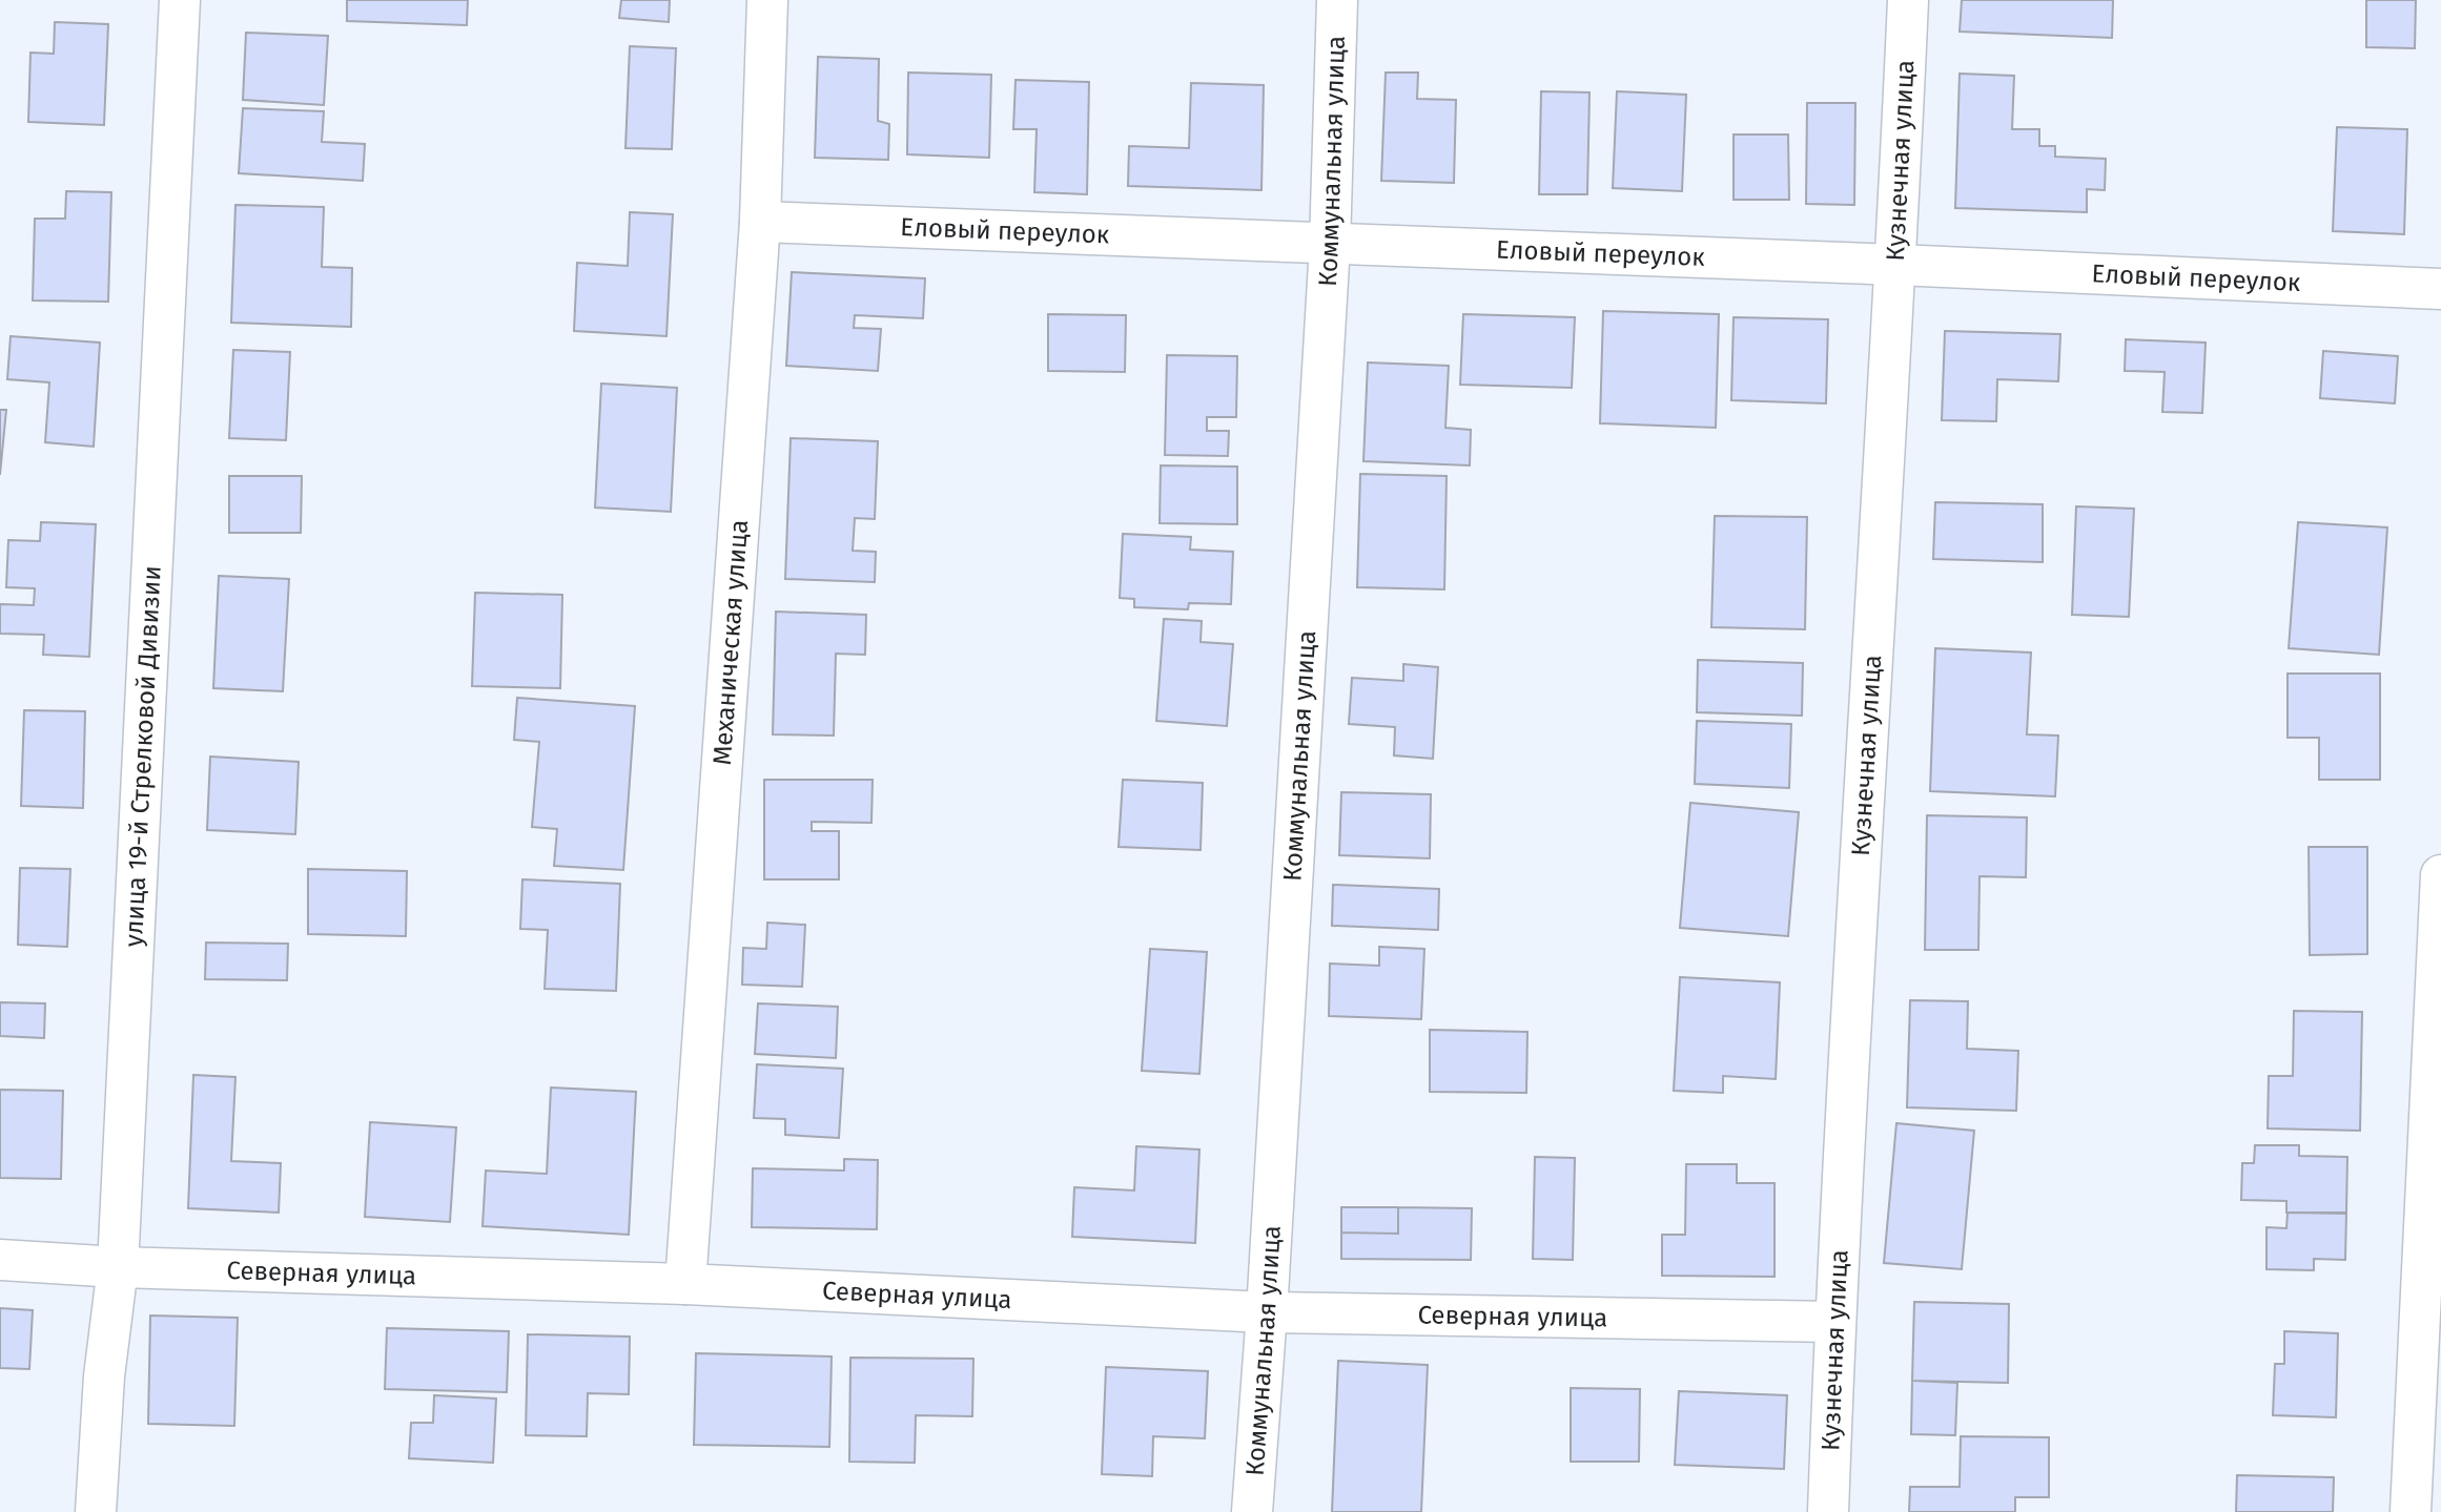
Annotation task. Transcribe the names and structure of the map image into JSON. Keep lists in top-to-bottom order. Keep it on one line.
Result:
{"streets":{"street":["Кузнечная улица","Коммунальная улица","Еловый переулок","Механическая улица","улица 19-й Стрелковой Дивизии","Северная улица"]},"crossings":[["Кузнечная улица","Еловый переулок"],["Кузнечная улица","Северная улица"],["Коммунальная улица","Еловый переулок"],["Коммунальная улица","Северная улица"],["Еловый переулок","Механическая улица"],["Механическая улица","Северная улица"],["улица 19-й Стрелковой Дивизии","Северная улица"]]}
